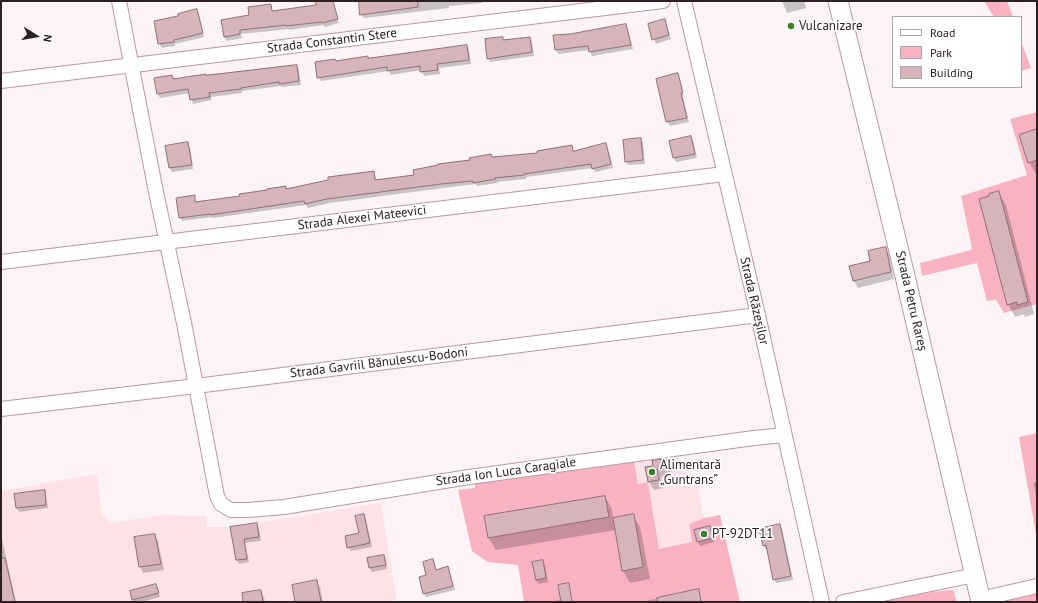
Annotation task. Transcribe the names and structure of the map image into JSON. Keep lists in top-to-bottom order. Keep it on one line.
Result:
{"streets":{"main road":["Strada Petru Rareș"],"street":["Strada Constantin Stere","Strada Alexei Mateevici","Strada Răzeşilor","Strada Gavriil Bănulescu-Bodoni","Strada Ion Luca Caragiale"]},"crossings":[["Strada Alexei Mateevici","Strada Răzeşilor"],["Strada Răzeşilor","Strada Gavriil Bănulescu-Bodoni"],["Strada Răzeşilor","Strada Ion Luca Caragiale"],["Strada Gavriil Bănulescu-Bodoni","Strada Ion Luca Caragiale"]],"places":["Vulcanizare","Alimentară „Guntrans”","PT-92DT11"],"legend":["Road","Park","Building"],"north":"right"}
